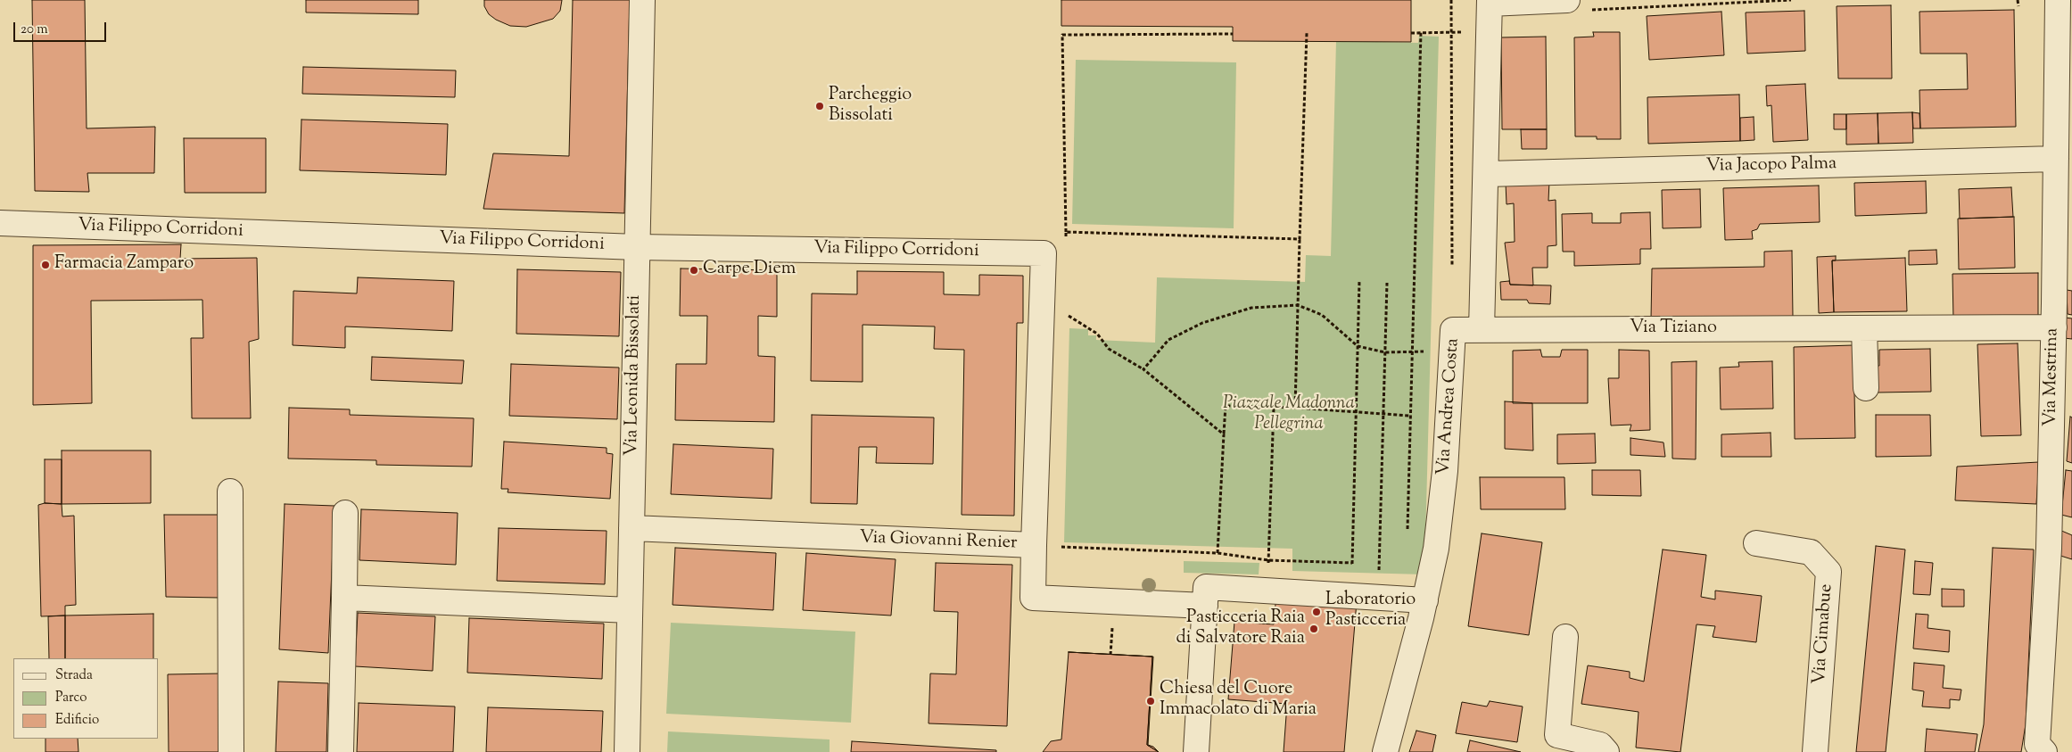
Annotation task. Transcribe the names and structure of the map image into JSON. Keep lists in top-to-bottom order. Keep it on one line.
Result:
{"streets":{"street":["Via Jacopo Palma","Via Filippo Corridoni","Via Tiziano","Via Leonida Bissolati","Via Mestrina","Via Andrea Costa","Via Giovanni Renier","Via Cimabue"]},"crossings":[["Via Jacopo Palma","Via Mestrina"],["Via Jacopo Palma","Via Andrea Costa"],["Via Filippo Corridoni","Via Leonida Bissolati"],["Via Filippo Corridoni","Via Giovanni Renier"],["Via Tiziano","Via Mestrina"],["Via Tiziano","Via Andrea Costa"],["Via Leonida Bissolati","Via Giovanni Renier"]],"parks":["Piazzale Madonna Pellegrina"],"places":["Parcheggio Bissolati","Farmacia Zamparo","Carpe Diem","Laboratorio Pasticceria","Pasticceria Raia di Salvatore Raia","Chiesa del Cuore Immacolato di Maria"],"legend":["Strada","Parco","Edificio"],"scale_bar":"20 m"}
